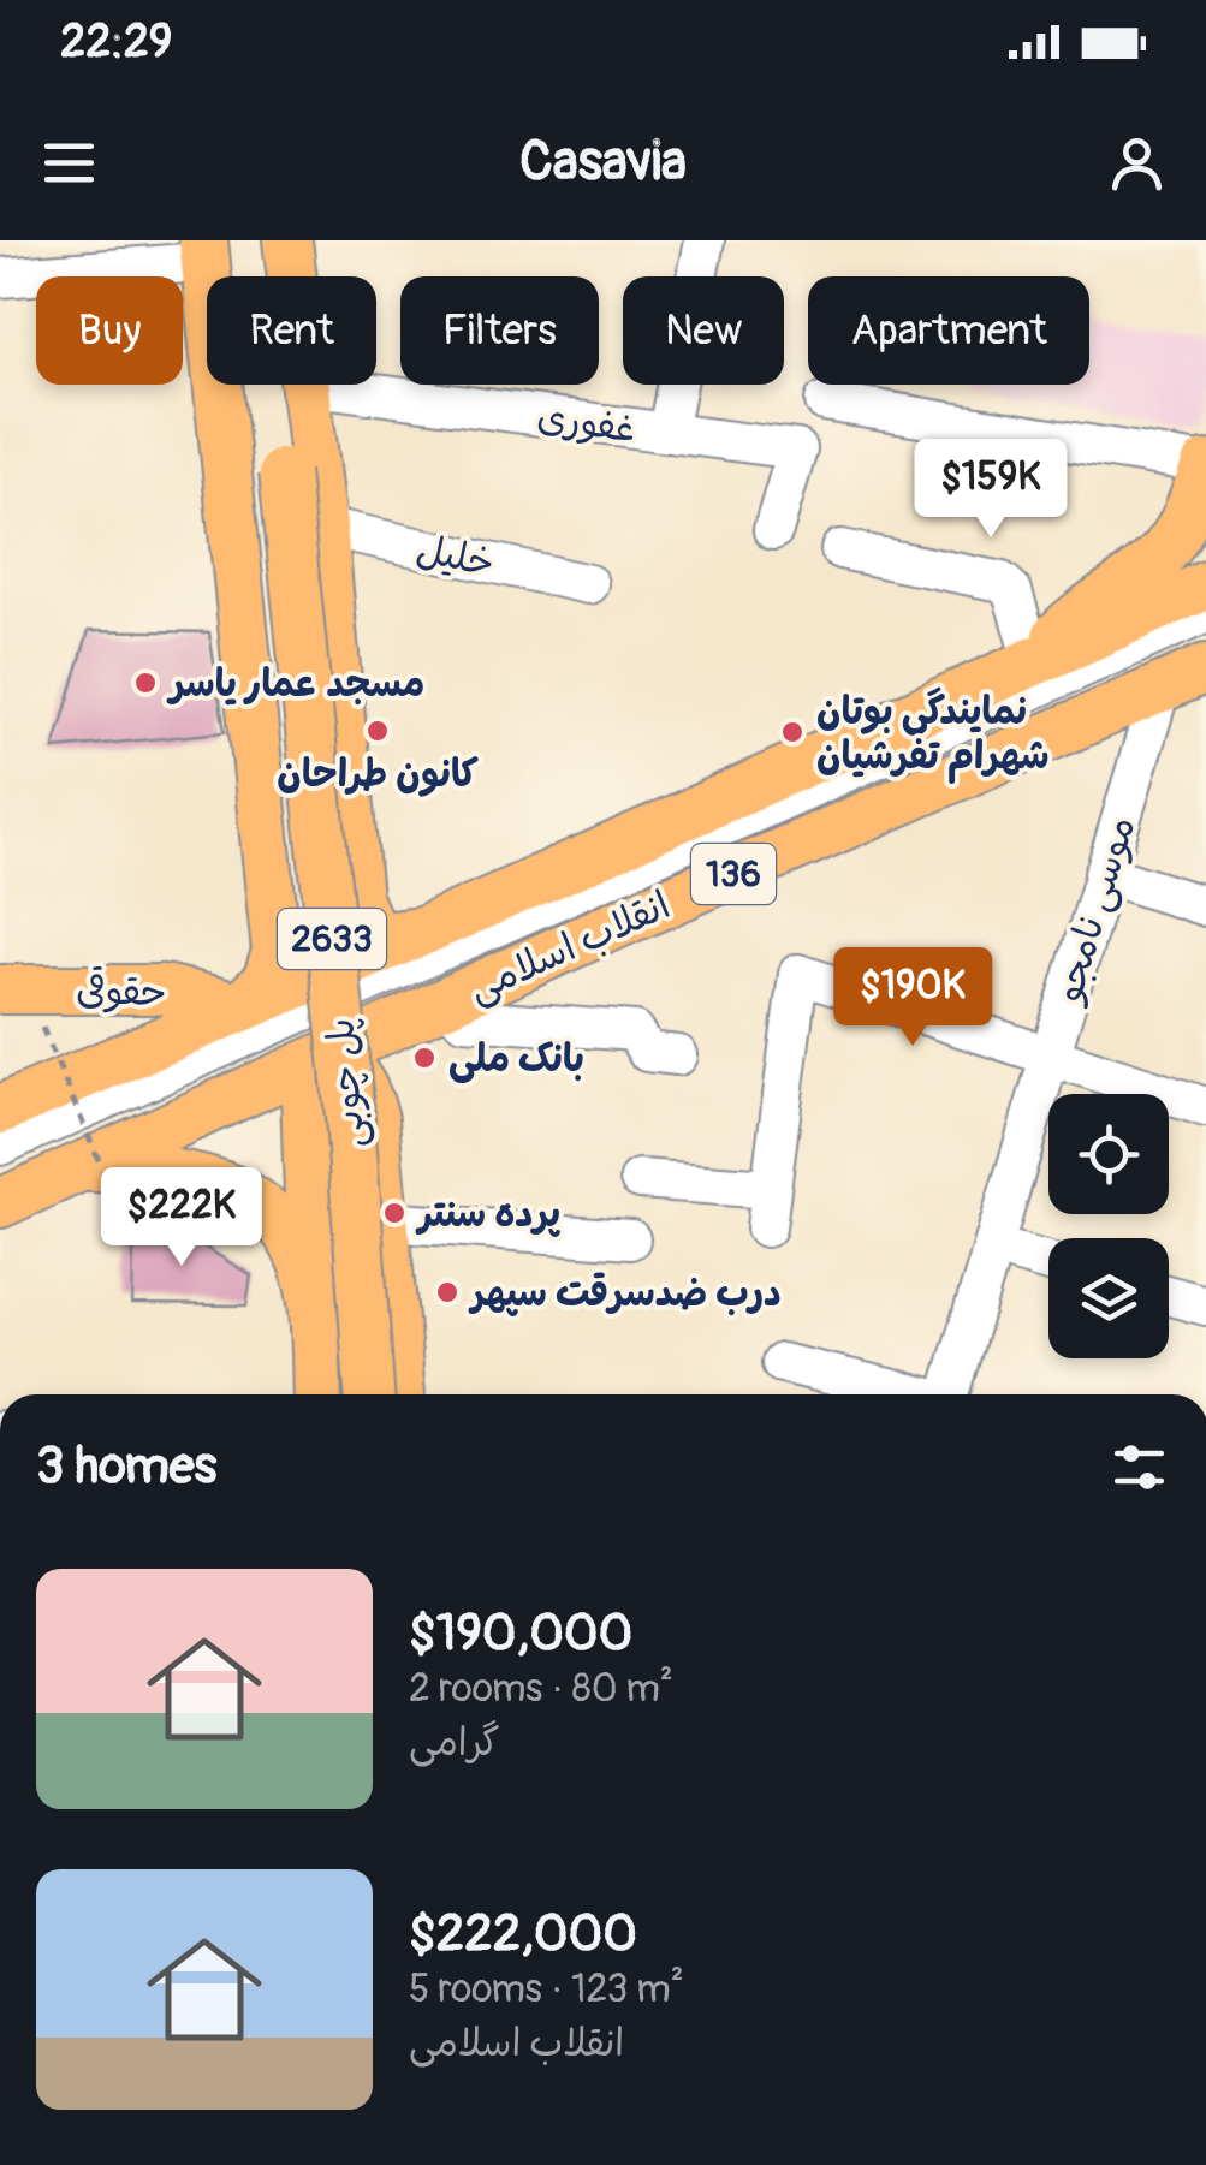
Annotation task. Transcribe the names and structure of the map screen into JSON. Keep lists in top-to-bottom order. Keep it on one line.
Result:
{"streets":{"main road":["136","2633","انقلاب اسلامی","حقوقی","پل چوبی"],"street":["غفوری","خلیل","موسی نامجو"]},"crossings":[["غفوری","2633"],["خلیل","2633"],["موسی نامجو","انقلاب اسلامی"],["2633","انقلاب اسلامی"],["2633","پل چوبی"],["انقلاب اسلامی","حقوقی"]],"places":["مسجد عمار یاسر","کانون طراحان","نمایندگی بوتان شهرام تفرشیان","بانک ملی","پرده سنتر","درب ضدسرقت سپهر"],"page":{"status":"22:29","header":"Casavia","chip":["Buy","Rent","Filters","New","Apartment"],"price":["$159K","$190K","$222K"],"heading":"3 homes","list":[{"name":"$190,000","note":"2 rooms · 80 m² · گرامی"},{"name":"$222,000","note":"5 rooms · 123 m² · انقلاب اسلامی"}]}}
